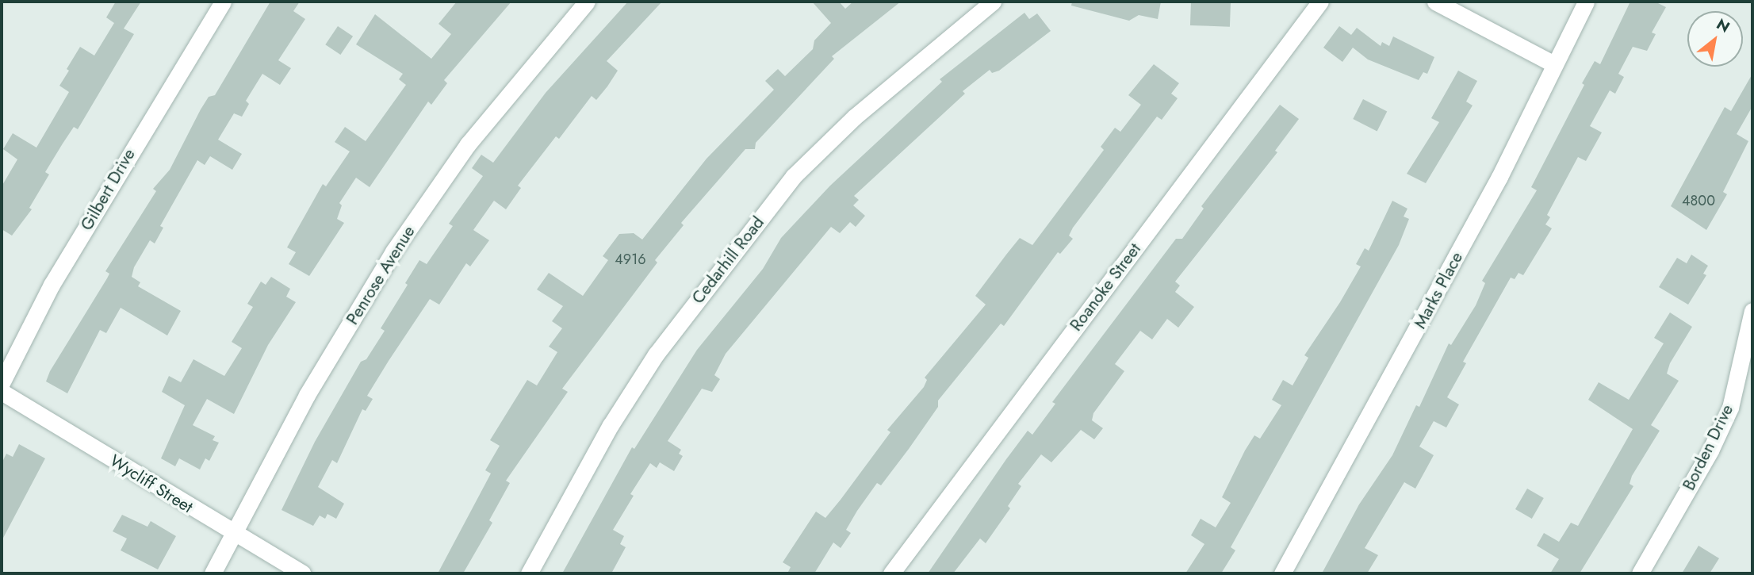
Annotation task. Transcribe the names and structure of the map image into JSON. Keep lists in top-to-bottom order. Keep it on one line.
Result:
{"streets":{"street":["Gilbert Drive","Cedarhill Road","Penrose Avenue","Roanoke Street","Marks Place","Borden Drive","Wycliff Street"]},"crossings":[["Penrose Avenue","Wycliff Street"]],"house_numbers":["4800","4916"],"north":"top right"}
